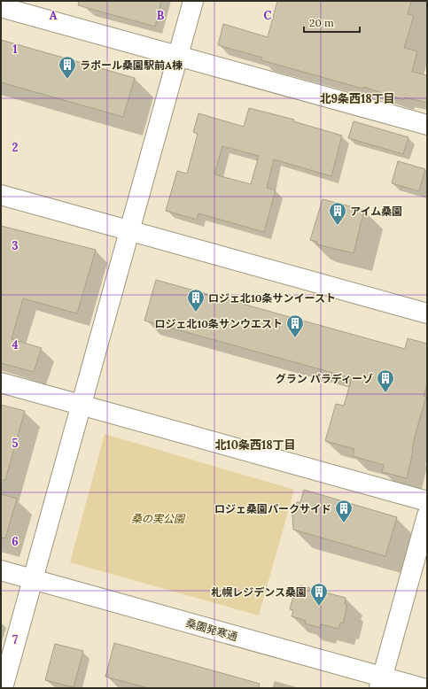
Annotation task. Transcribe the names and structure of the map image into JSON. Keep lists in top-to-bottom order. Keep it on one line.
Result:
{"streets":{"street":["桑園発寒通"]},"districts":["北9条西18丁目","北10条西18丁目"],"parks":["桑の実公園"],"places":{"building":["ラポール桑園駅前A棟","アイム桑園","ロジェ北10条サンイースト","ロジェ北10条サンウエスト","グラン パラディーゾ","ロジェ桑園パークサイド","札幌レジデンス桑園"]},"scale_bar":"20 m","grid":{"columns":["A","B","C"],"rows":["1","2","3","4","5","6","7"]}}
